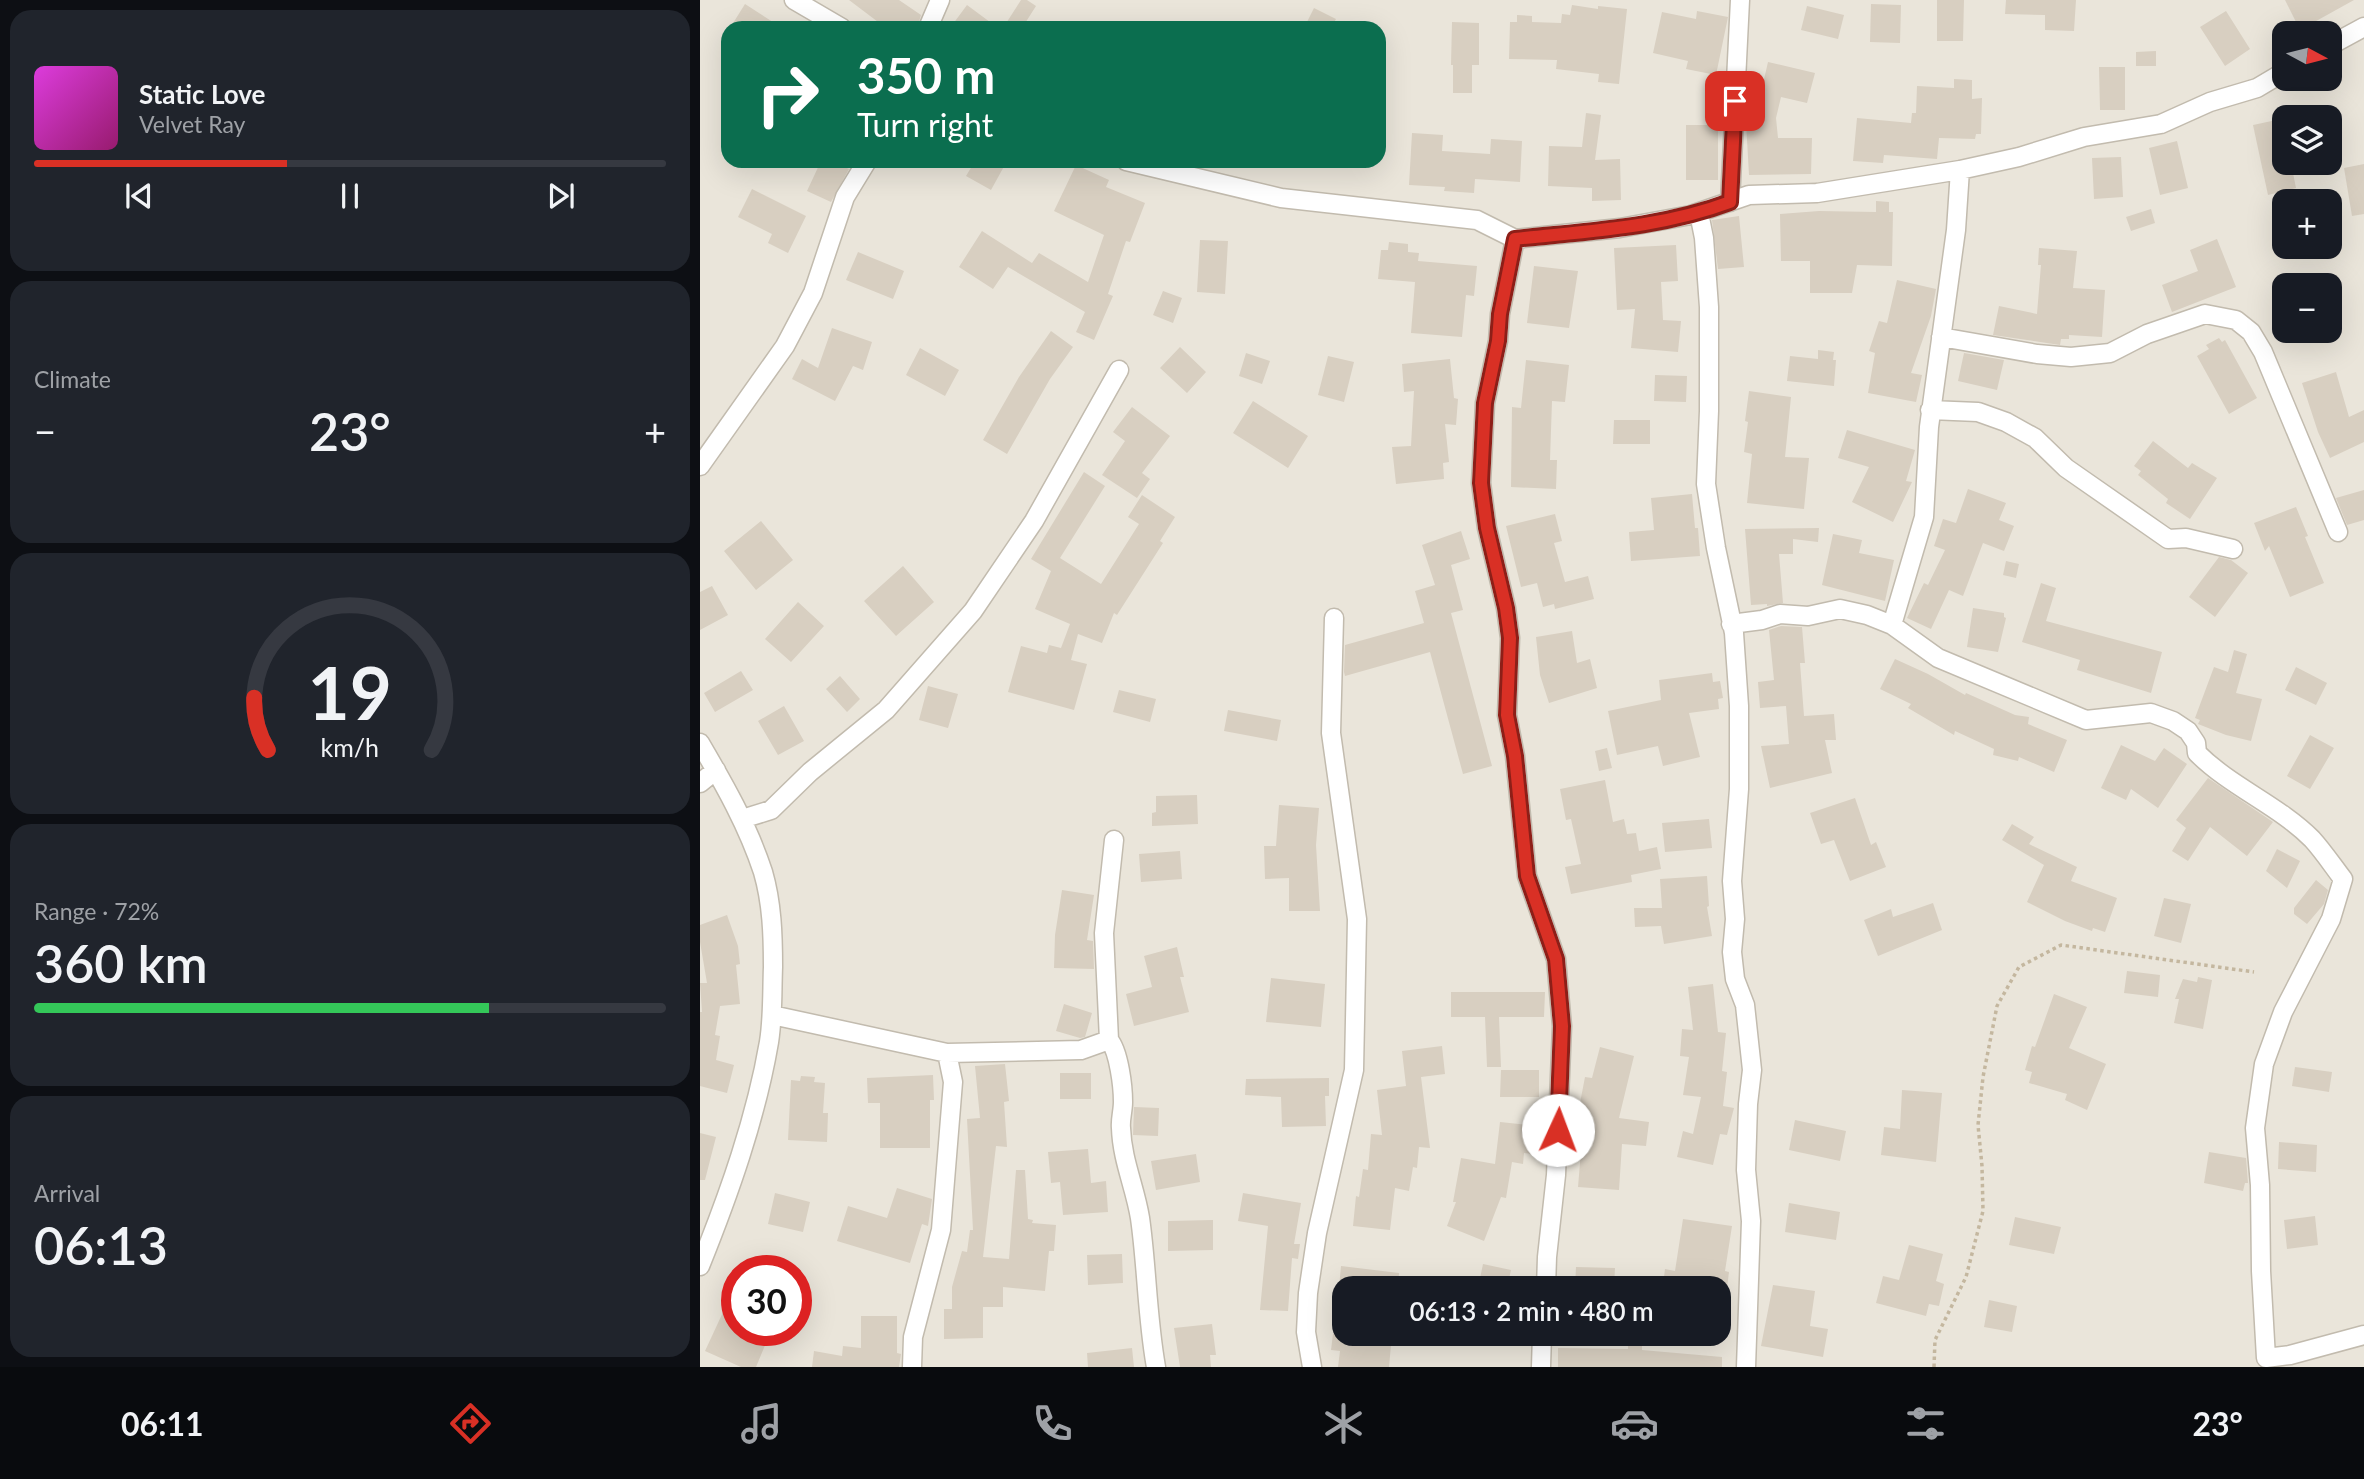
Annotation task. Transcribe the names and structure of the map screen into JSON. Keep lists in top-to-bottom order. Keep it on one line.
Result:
{"north":"right","page":{"map_buttons":["+","−"],"turn":["350 m","Turn right"],"song":["Static Love","Velvet Ray"],"tile":["Climate",["Range · 72%","360 km"],["Arrival","06:13"]],"heat":["−","23°","+"],"limit":"30","trip":"06:13 · 2 min · 480 m","tabs":["06:11","23°"],"gauge":["19","km/h"]}}
